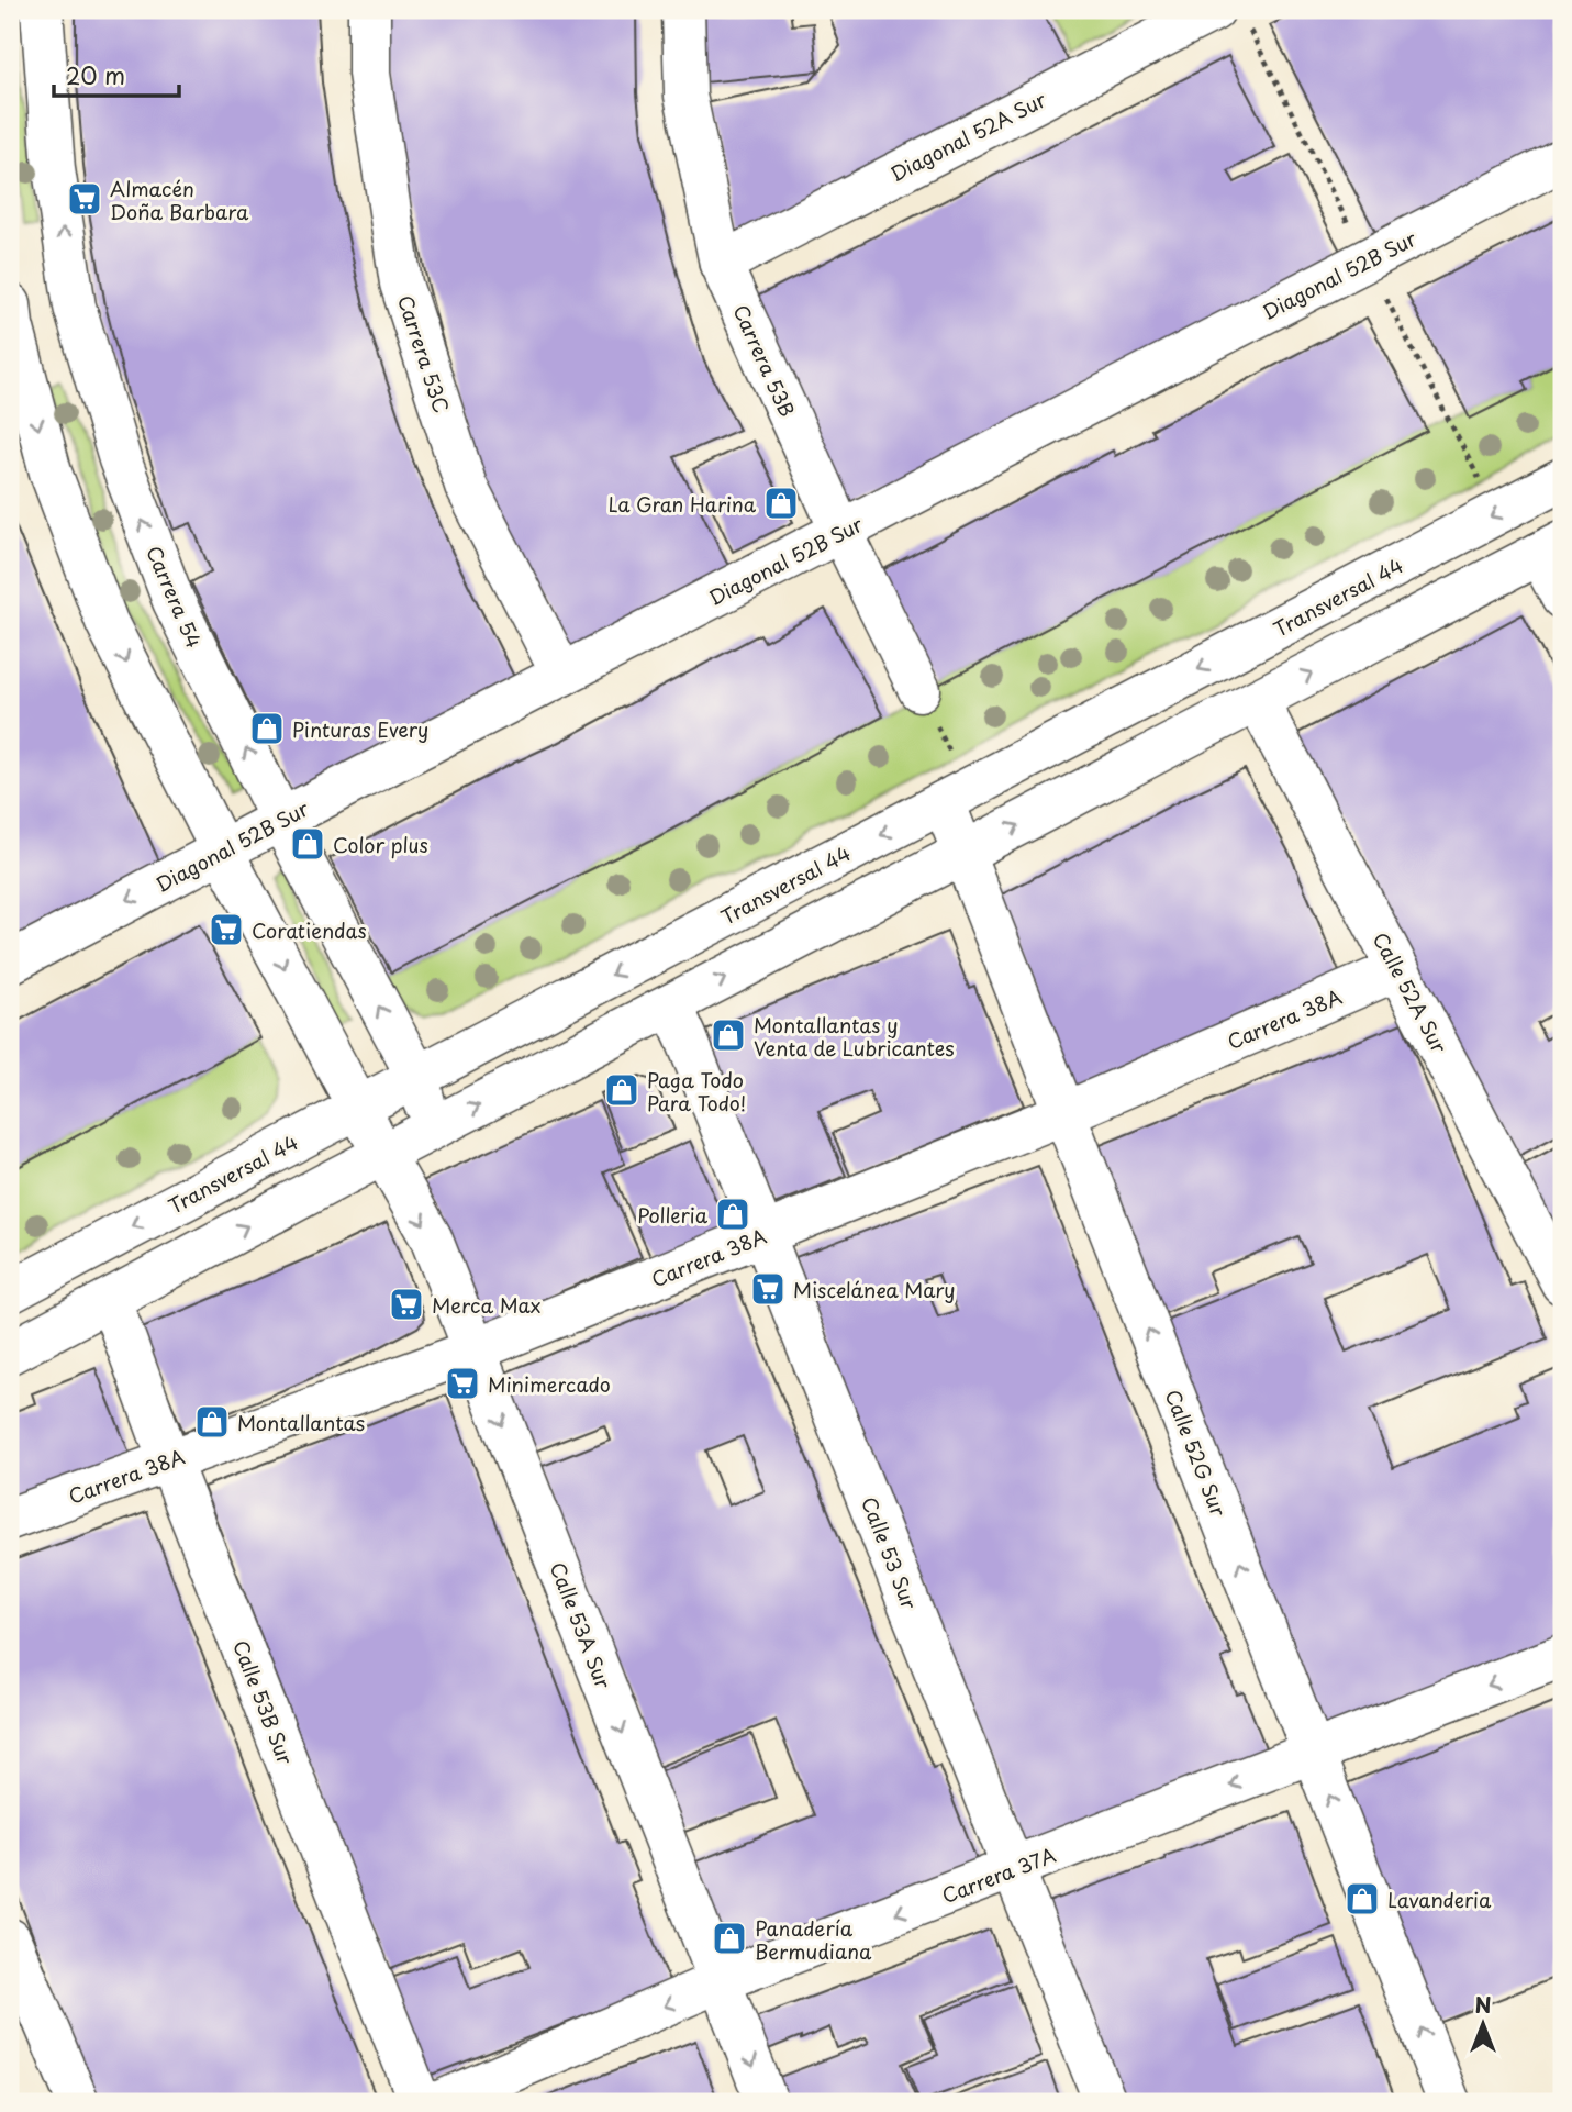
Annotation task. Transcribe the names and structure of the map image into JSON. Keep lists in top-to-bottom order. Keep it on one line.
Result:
{"streets":{"street":["Diagonal 52A Sur","Diagonal 52B Sur","Carrera 53C","Carrera 53B","Carrera 54","Transversal 44","Calle 52A Sur","Carrera 38A","Calle 52G Sur","Calle 53 Sur","Calle 53A Sur","Calle 53B Sur","Carrera 37A"]},"crossings":[["Diagonal 52A Sur","Carrera 53B"],["Diagonal 52B Sur","Carrera 53C"],["Diagonal 52B Sur","Carrera 53B"],["Diagonal 52B Sur","Carrera 54"],["Carrera 54","Transversal 44"],["Carrera 54","Calle 53A Sur"],["Transversal 44","Calle 52G Sur"],["Calle 52A Sur","Carrera 38A"],["Carrera 38A","Calle 52G Sur"],["Carrera 38A","Calle 53 Sur"],["Carrera 38A","Calle 53A Sur"],["Carrera 38A","Calle 53B Sur"],["Calle 52G Sur","Carrera 37A"],["Calle 53 Sur","Carrera 37A"],["Calle 53A Sur","Carrera 37A"]],"one_way":["Calle 52G Sur","Calle 53A Sur","Carrera 37A"],"places":{"supermarket":["Almacén Doña Barbara","Coratiendas","Miscelánea Mary","Merca Max","Minimercado"],"shop":["La Gran Harina","Pinturas Every","Color plus","Montallantas y Venta de Lubricantes","Paga Todo Para Todo!","Polleria","Montallantas","Lavanderia","Panadería Bermudiana"]},"scale_bar":"20 m","north":"top"}
